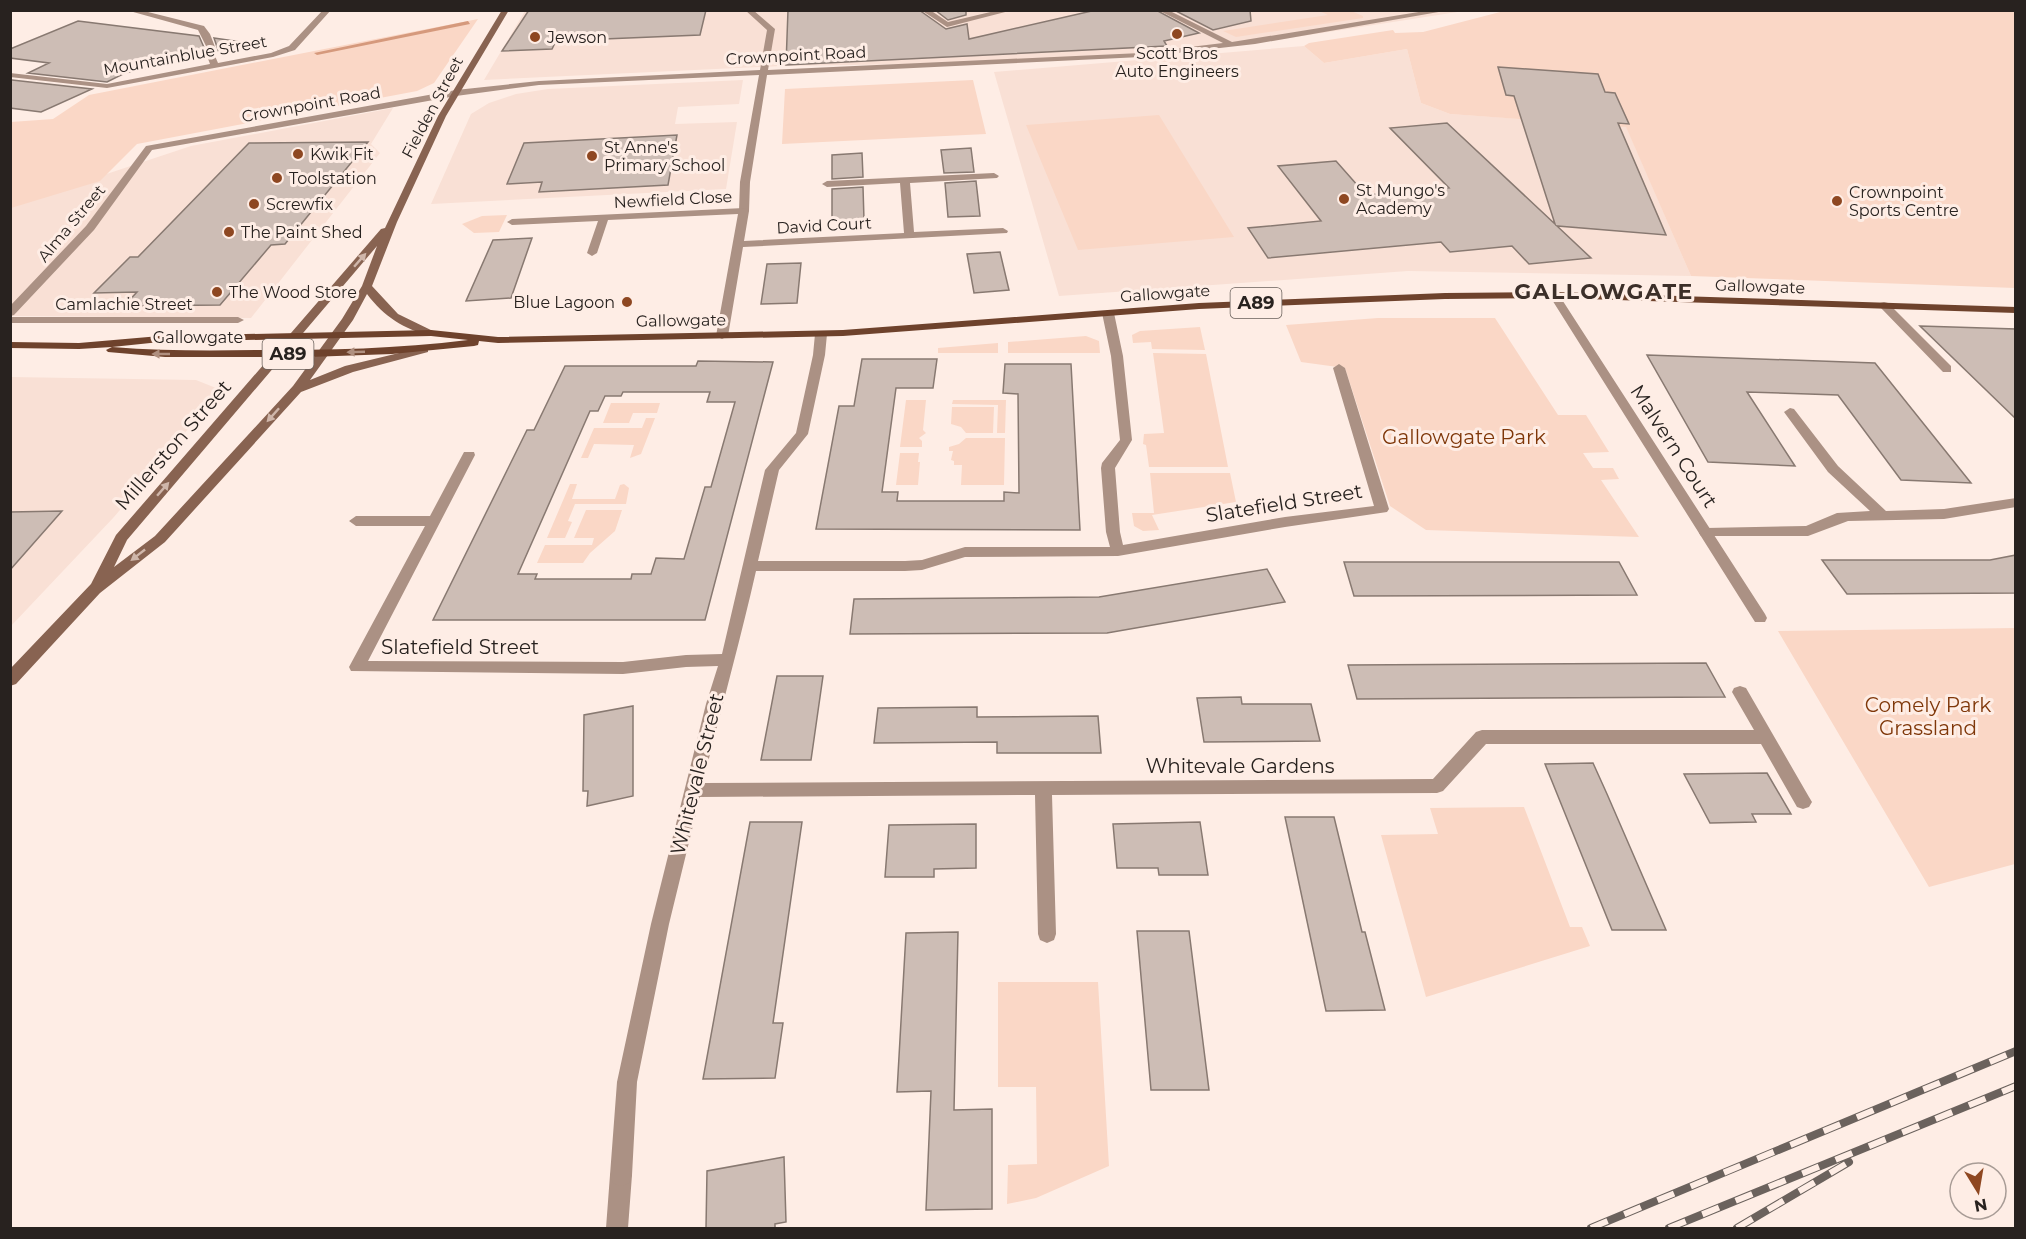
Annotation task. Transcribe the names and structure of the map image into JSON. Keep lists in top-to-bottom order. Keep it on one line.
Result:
{"streets":{"main road":["Fielden Street","Gallowgate","A89","Millerston Street"],"street":["Mountainblue Street","Crownpoint Road","Newfield Close","Alma Street","David Court","Camlachie Street","Malvern Court","Slatefield Street","Whitevale Gardens","Whitevale Street"]},"crossings":[["Crownpoint Road","Fielden Street"],["Crownpoint Road","Alma Street"],["Fielden Street","Gallowgate"],["Fielden Street","Millerston Street"],["Gallowgate","Millerston Street"],["Gallowgate","Malvern Court"],["Gallowgate","Whitevale Street"],["Slatefield Street","Whitevale Street"],["Whitevale Gardens","Whitevale Street"]],"districts":["GALLOWGATE"],"parks":["Gallowgate Park","Comely Park Grassland"],"places":["Scott Bros Auto Engineers","Jewson","Kwik Fit","St Anne's Primary School","Toolstation","St Mungo's Academy","Crownpoint Sports Centre","Screwfix","The Paint Shed","The Wood Store","Blue Lagoon"],"north":"bottom"}
